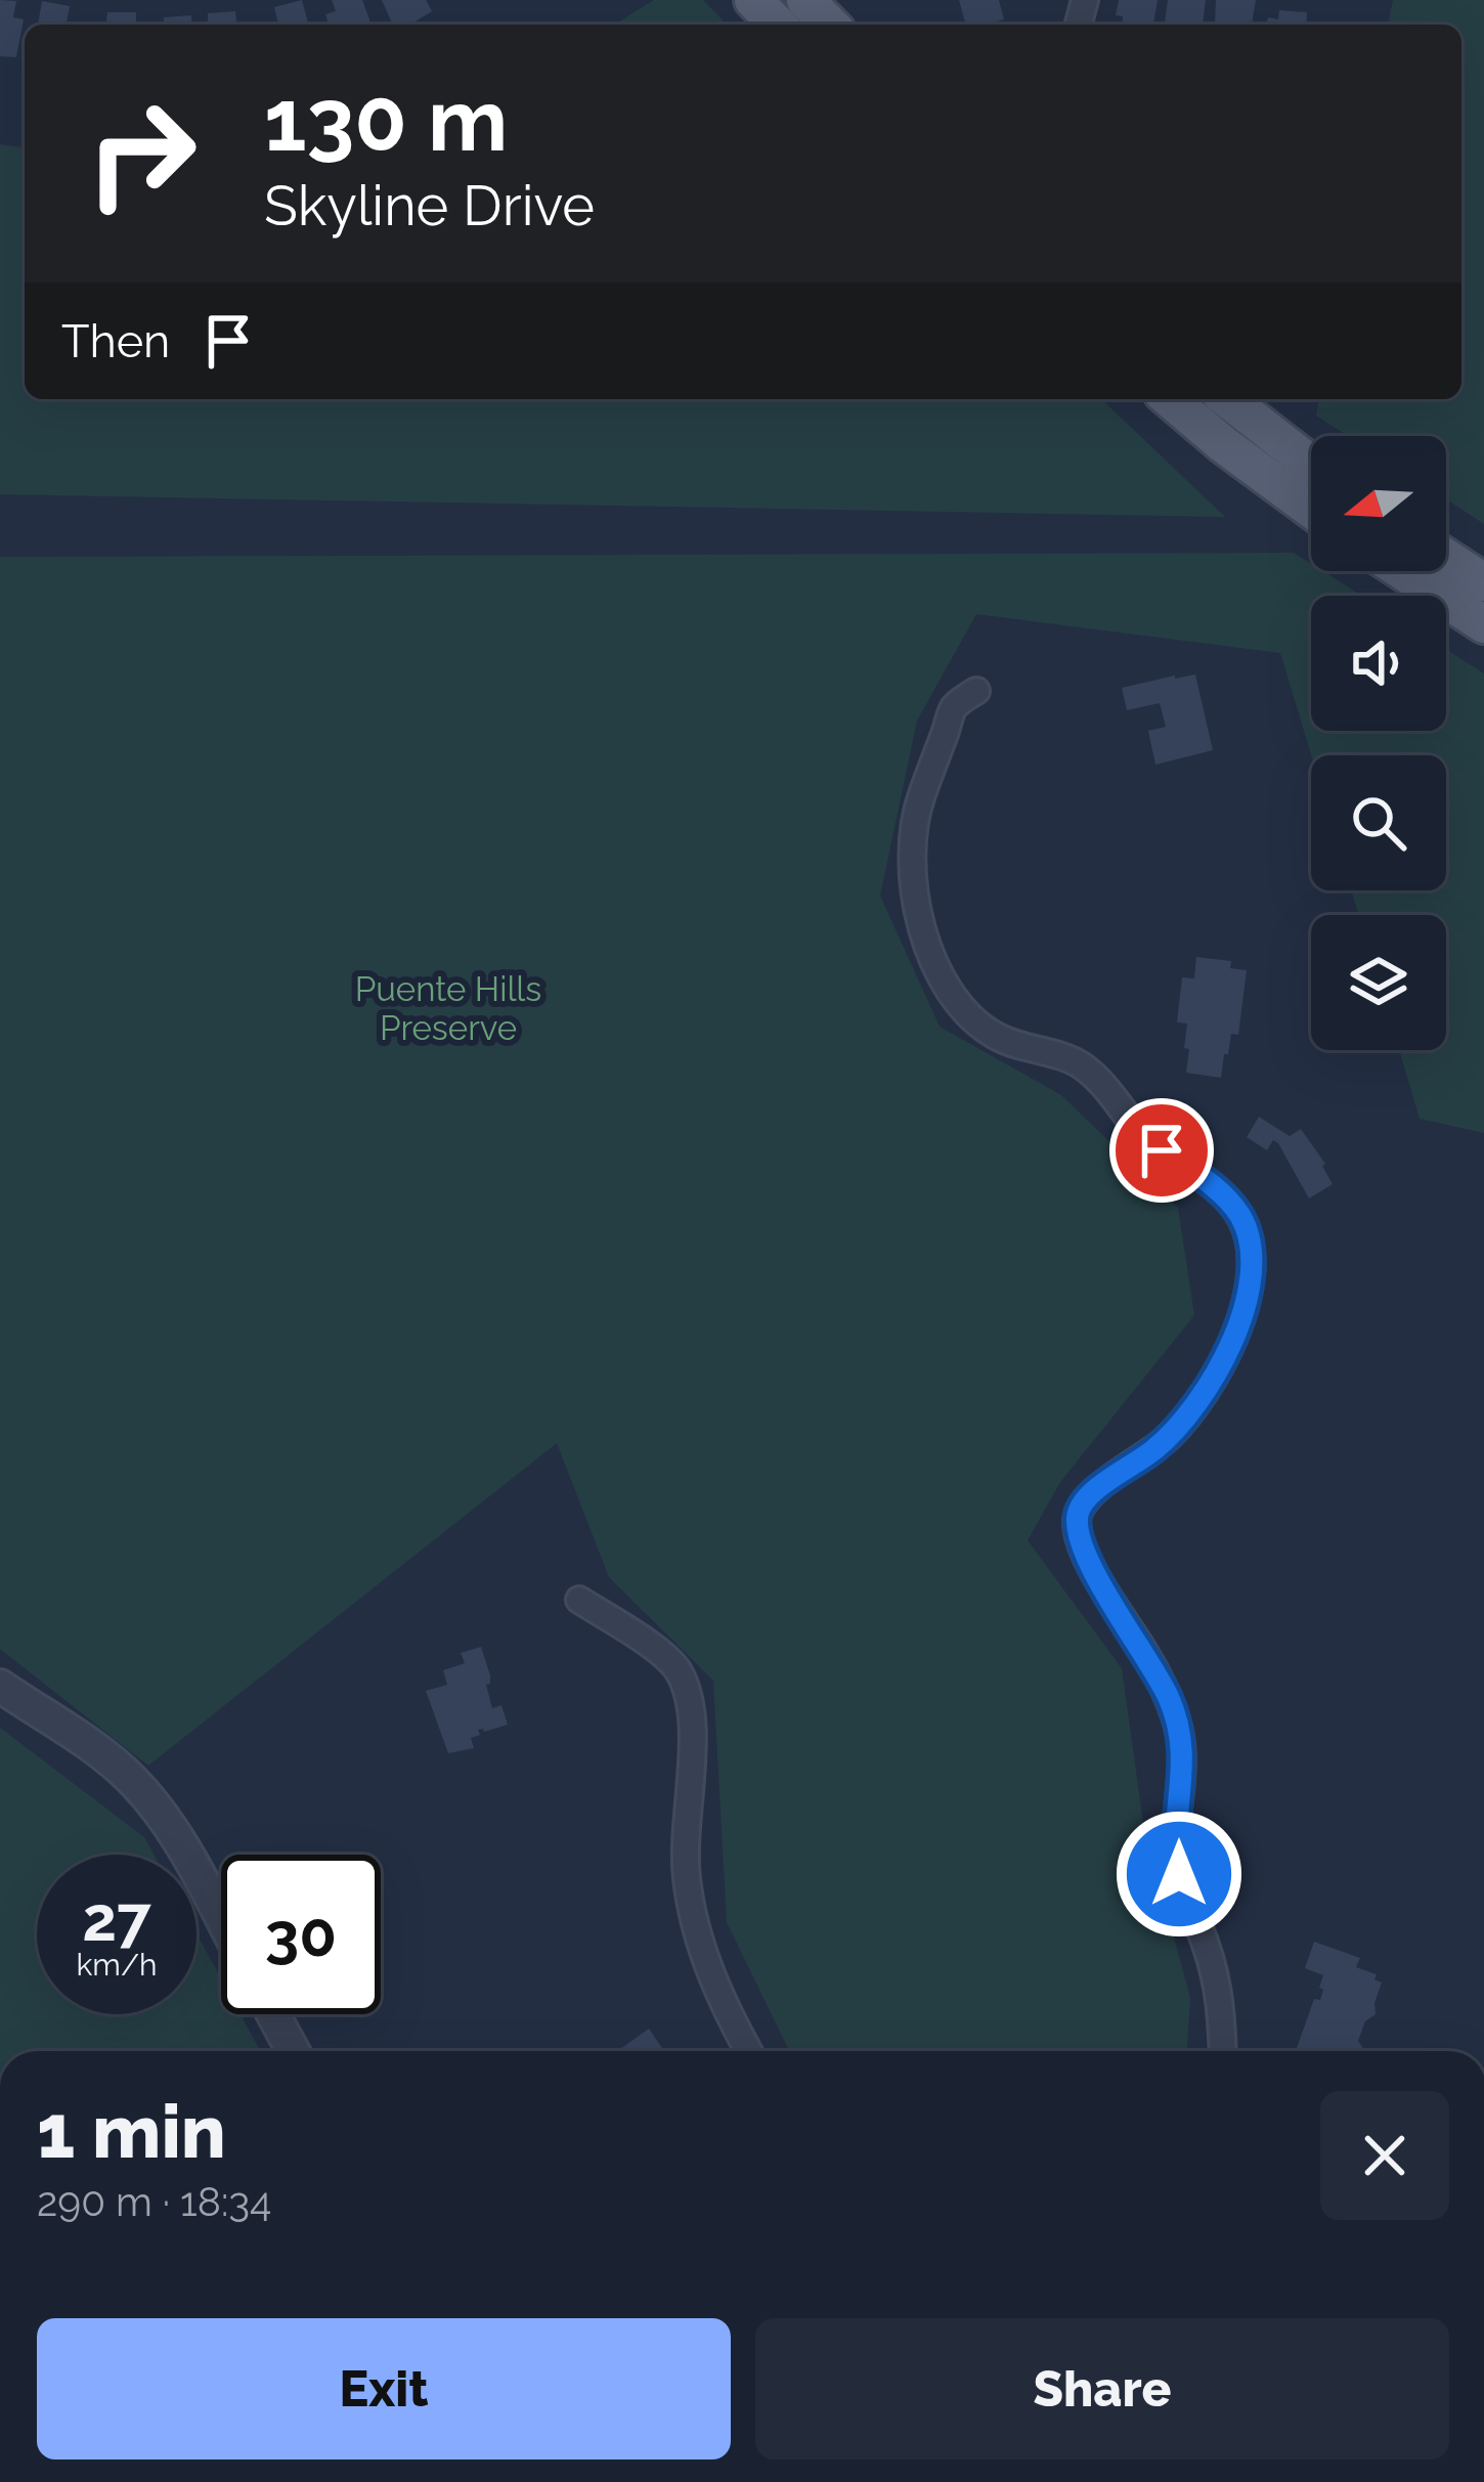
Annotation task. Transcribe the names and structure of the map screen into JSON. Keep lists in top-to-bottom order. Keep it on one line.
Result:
{"parks":["Puente Hills Preserve"],"north":"left","page":{"turn":["130 m","Skyline Drive"],"then":"Then","speed":"27 km/h","limit":"30","heading":["1 min","290 m · 18:34"],"buttons":["Exit","Share"]}}
